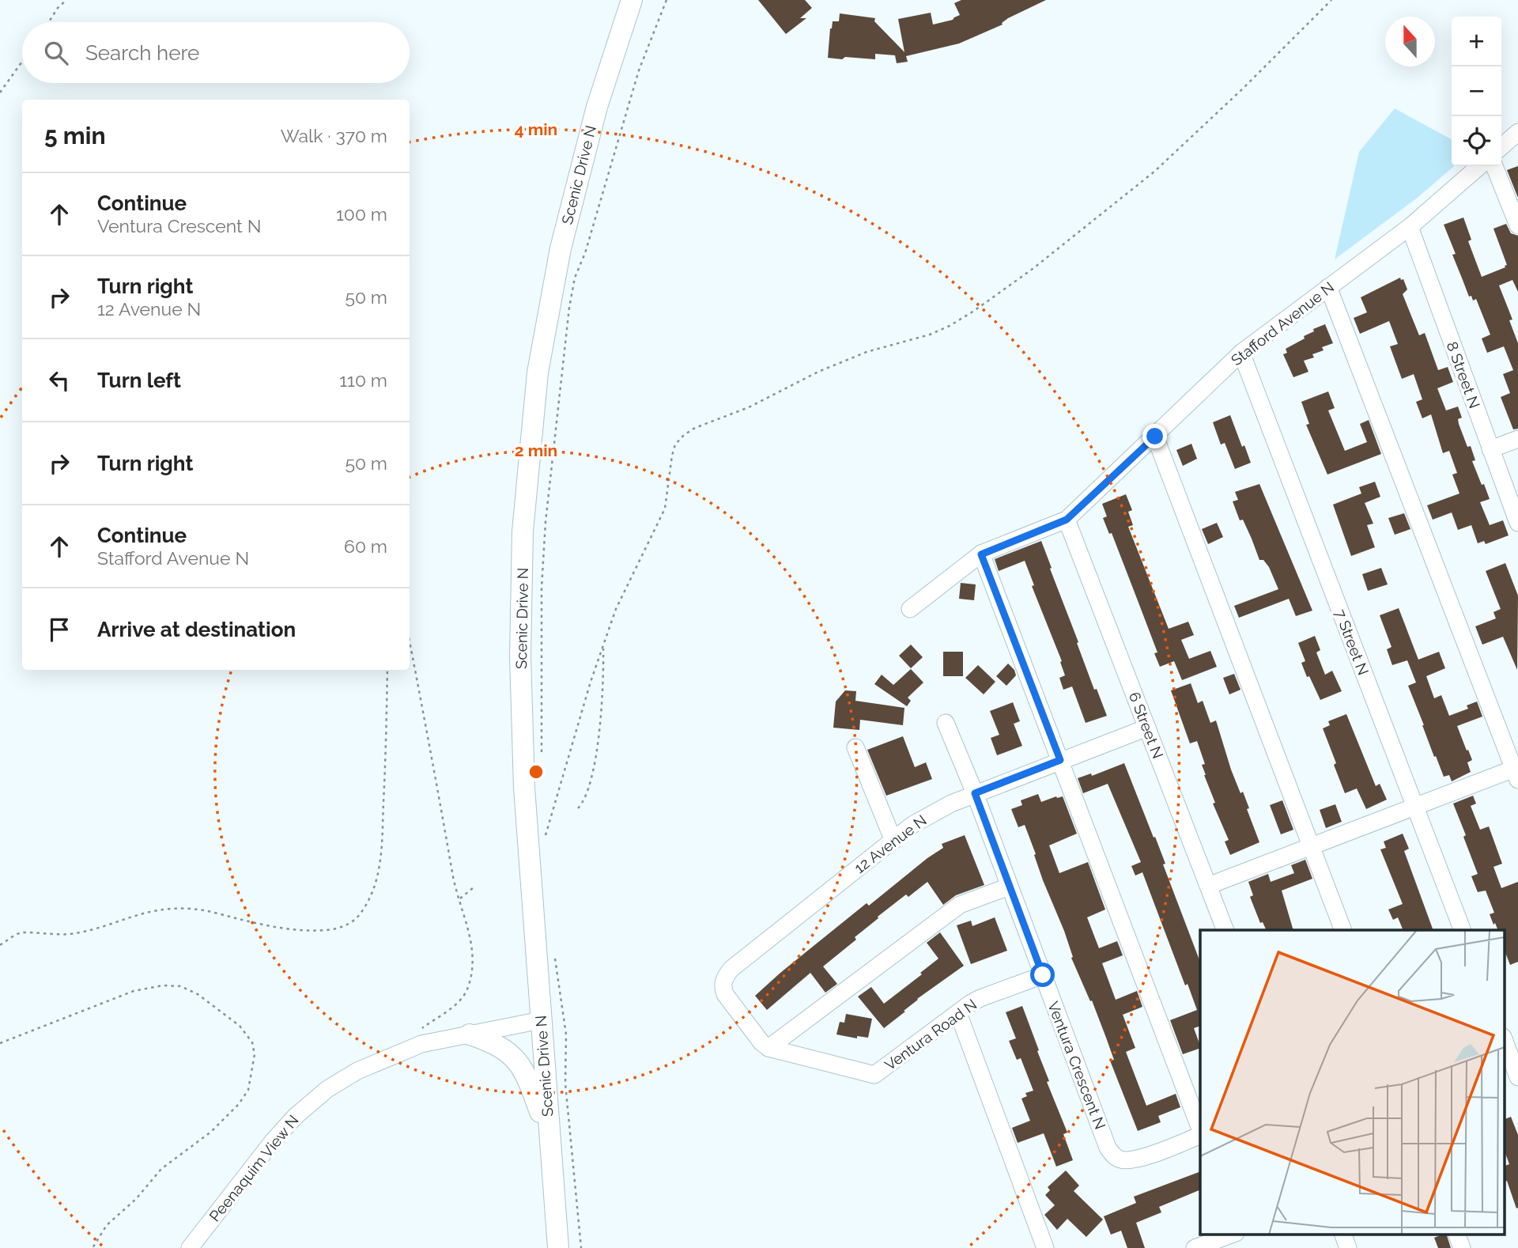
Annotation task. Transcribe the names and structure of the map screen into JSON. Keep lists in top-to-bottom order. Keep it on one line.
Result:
{"streets":{"main road":["Scenic Drive N"],"street":["Stafford Avenue N","8 Street N","7 Street N","6 Street N","12 Avenue N","Ventura Road N","Ventura Crescent N","Peenaquim View N"]},"crossings":[["Scenic Drive N","Peenaquim View N"],["Stafford Avenue N","8 Street N"],["Stafford Avenue N","7 Street N"],["Stafford Avenue N","6 Street N"],["6 Street N","12 Avenue N"],["12 Avenue N","Ventura Road N"],["12 Avenue N","Ventura Crescent N"],["Ventura Road N","Ventura Crescent N"]],"north":"top","page":{"map_buttons":["+","−"],"search":"Search here","heading":["5 min","Walk · 370 m"],"list":[["Continue","Ventura Crescent N","100 m"],["Turn right","12 Avenue N","50 m"],["Turn left","110 m"],["Turn right","50 m"],["Continue","Stafford Avenue N","60 m"],"Arrive at destination"]},"rings":["4 min","2 min"]}
